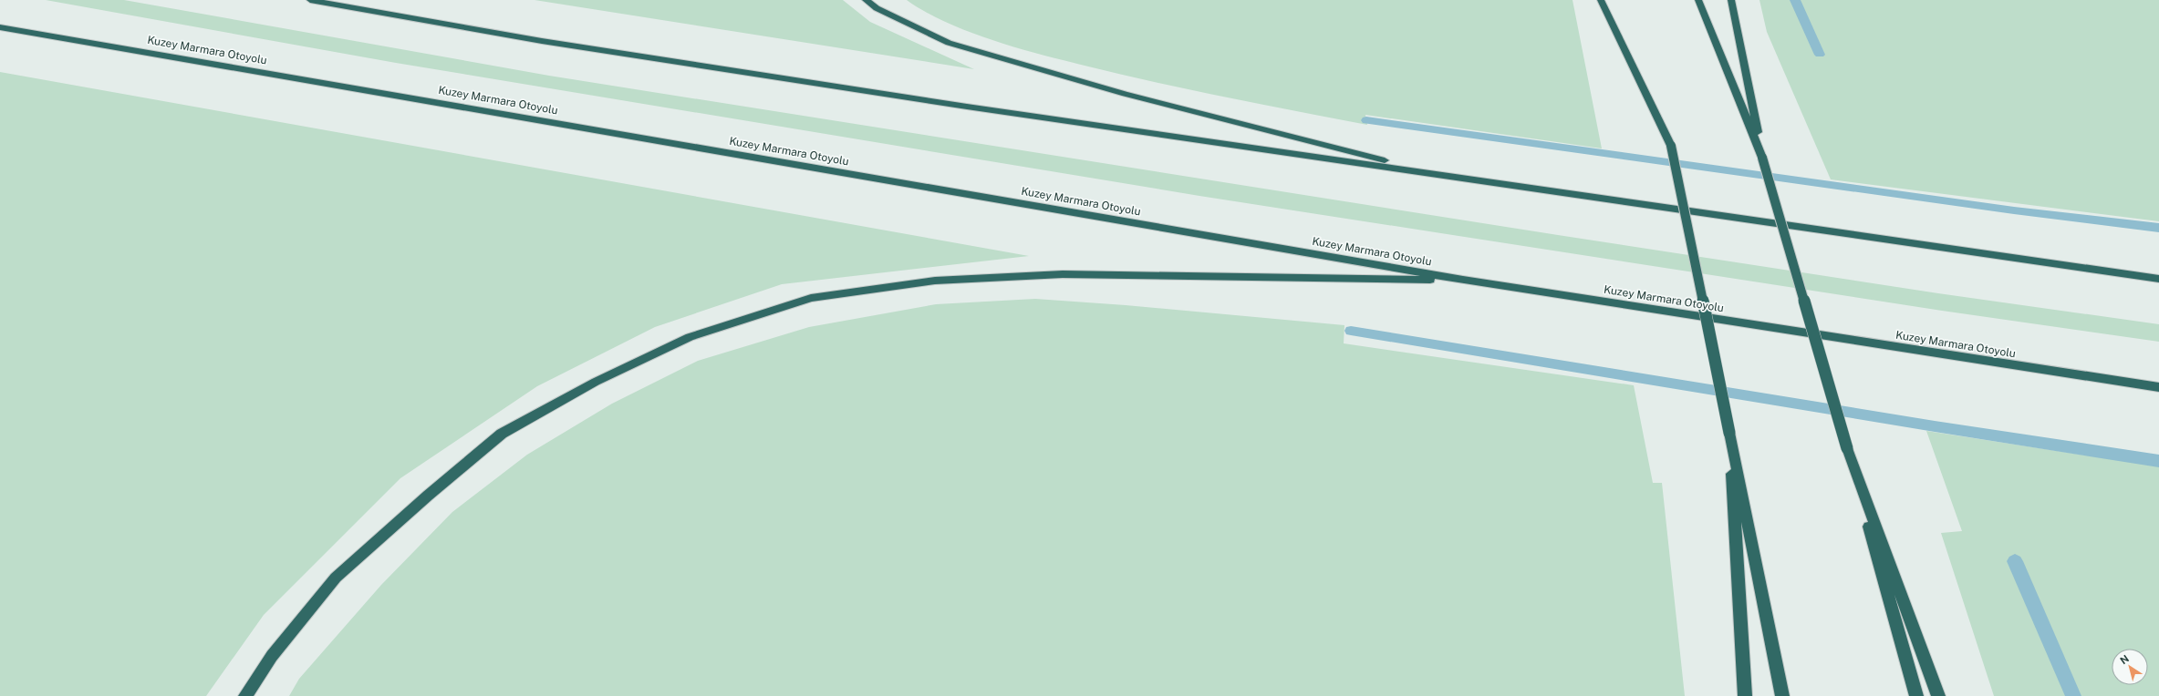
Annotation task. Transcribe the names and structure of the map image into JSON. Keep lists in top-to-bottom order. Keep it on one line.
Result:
{"streets":{"highway":["Kuzey Marmara Otoyolu"]},"north":"top left"}
